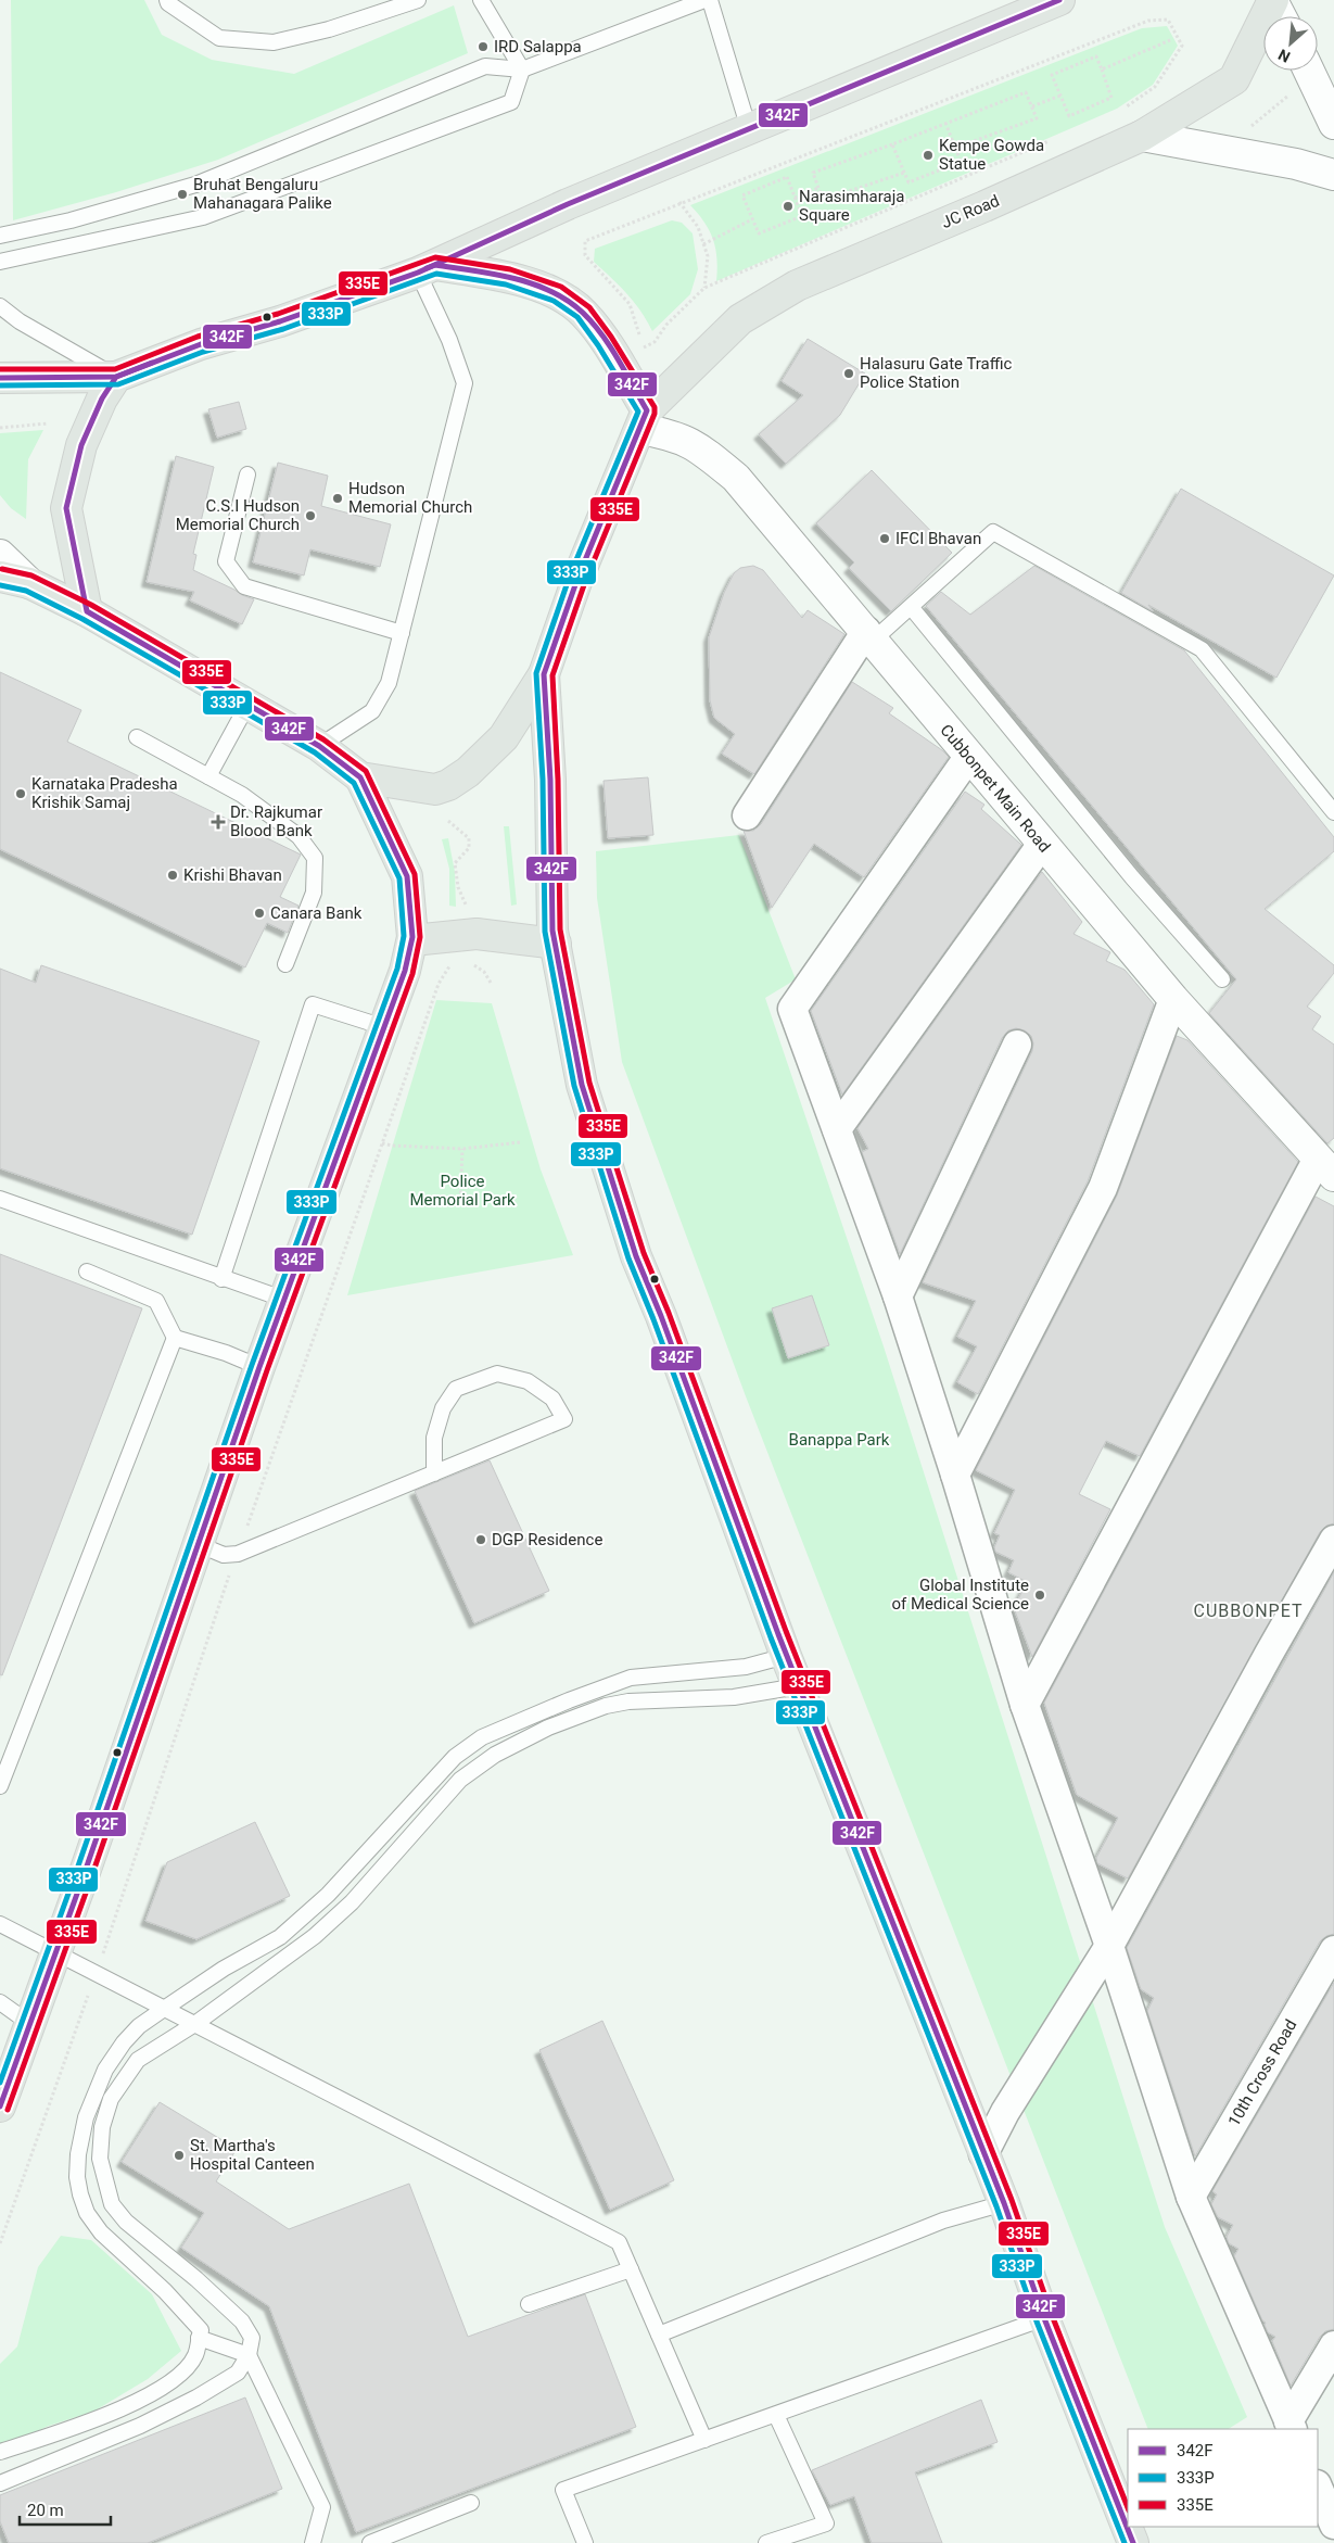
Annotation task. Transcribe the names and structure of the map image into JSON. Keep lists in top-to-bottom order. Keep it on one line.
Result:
{"streets":{"main road":["JC Road"],"street":["Cubbonpet Main Road","10th Cross Road"]},"crossings":[["JC Road","Cubbonpet Main Road"]],"districts":["CUBBONPET"],"parks":["Police Memorial Park","Banappa Park"],"places":{"other":["IRD Salappa","Kempe Gowda Statue","Bruhat Bengaluru Mahanagara Palike","Narasimharaja Square","Halasuru Gate Traffic Police Station","Hudson Memorial Church","C.S.I Hudson Memorial Church","IFCI Bhavan","Karnataka Pradesha Krishik Samaj","Krishi Bhavan","Canara Bank","DGP Residence","Global Institute of Medical Science","St. Martha's Hospital Canteen"],"health":["Dr. Rajkumar Blood Bank"]},"lines":["transit line 342F","transit line 335E","transit line 333P"],"legend":["342F","333P","335E"],"scale_bar":"20 m","north":"bottom left"}
